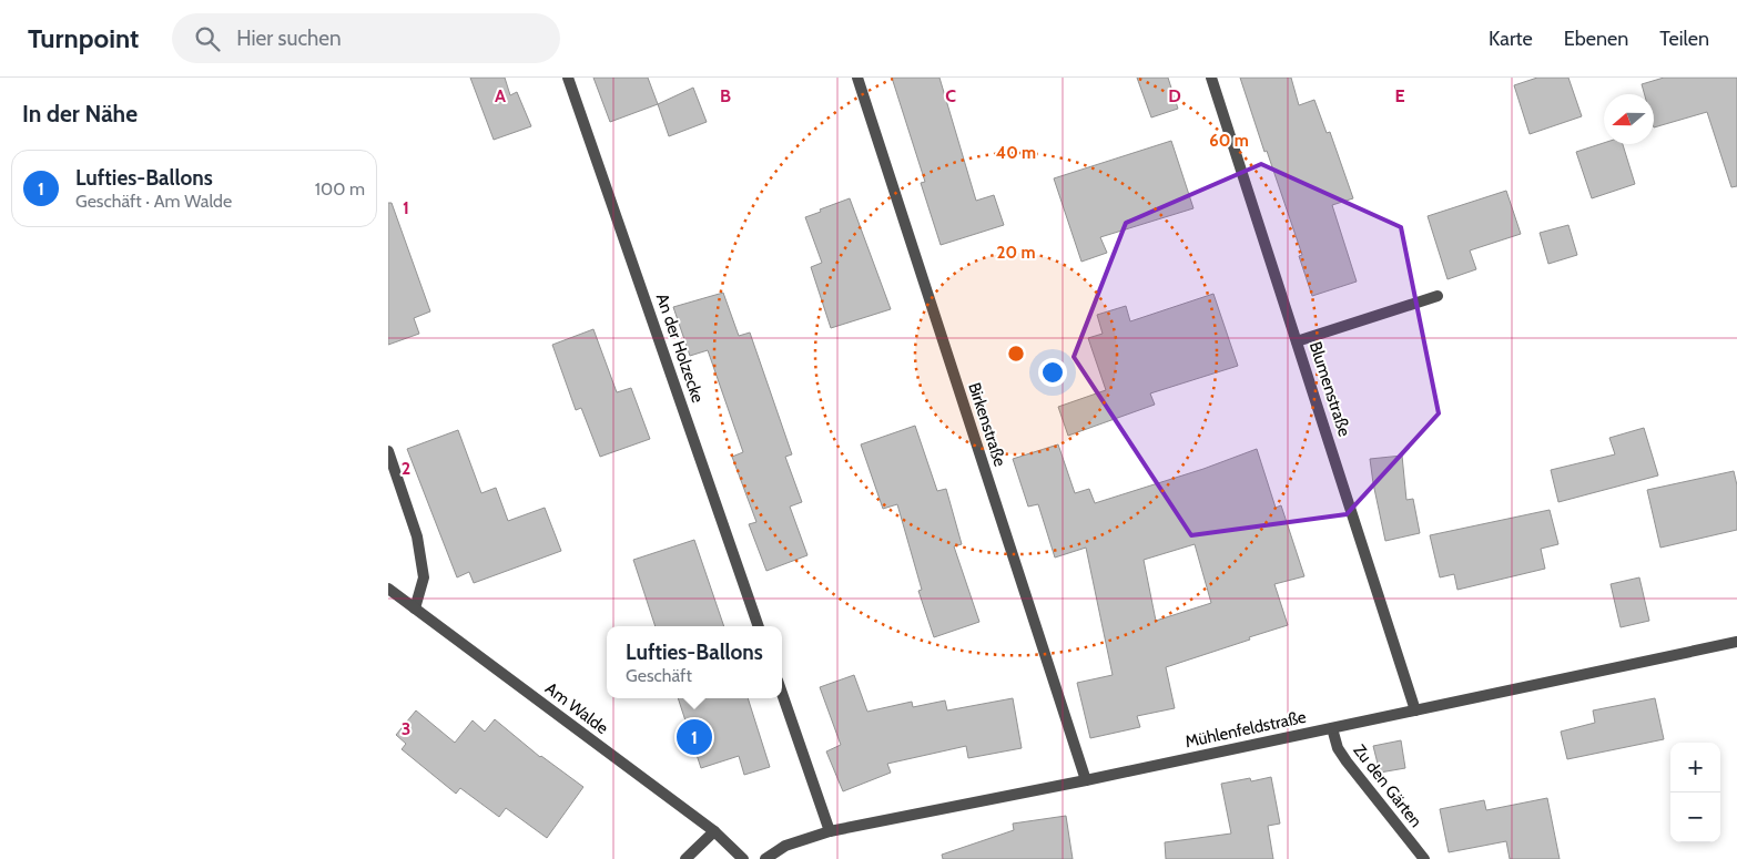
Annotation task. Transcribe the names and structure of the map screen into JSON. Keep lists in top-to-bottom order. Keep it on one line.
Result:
{"streets":{"street":["An der Holzecke","Blumenstraße","Birkenstraße","Am Walde","Mühlenfeldstraße","Zu den Gärten"]},"crossings":[["Blumenstraße","Mühlenfeldstraße"],["Birkenstraße","Mühlenfeldstraße"],["Mühlenfeldstraße","Zu den Gärten"]],"north":"left","page":{"header":"Turnpoint","search":"Hier suchen","nav":["Karte","Ebenen","Teilen"],"heading":"In der Nähe","list":[{"mark":"1","name":"Lufties-Ballons","note":"Geschäft · Am Walde","value":"100 m"}],"popup":["Lufties-Ballons","Geschäft"],"pins":"1","map_buttons":["+","−"]},"grid":{"columns":["A","B","C","D","E"],"rows":["1","2","3"]},"rings":["60 m","40 m","20 m"]}
